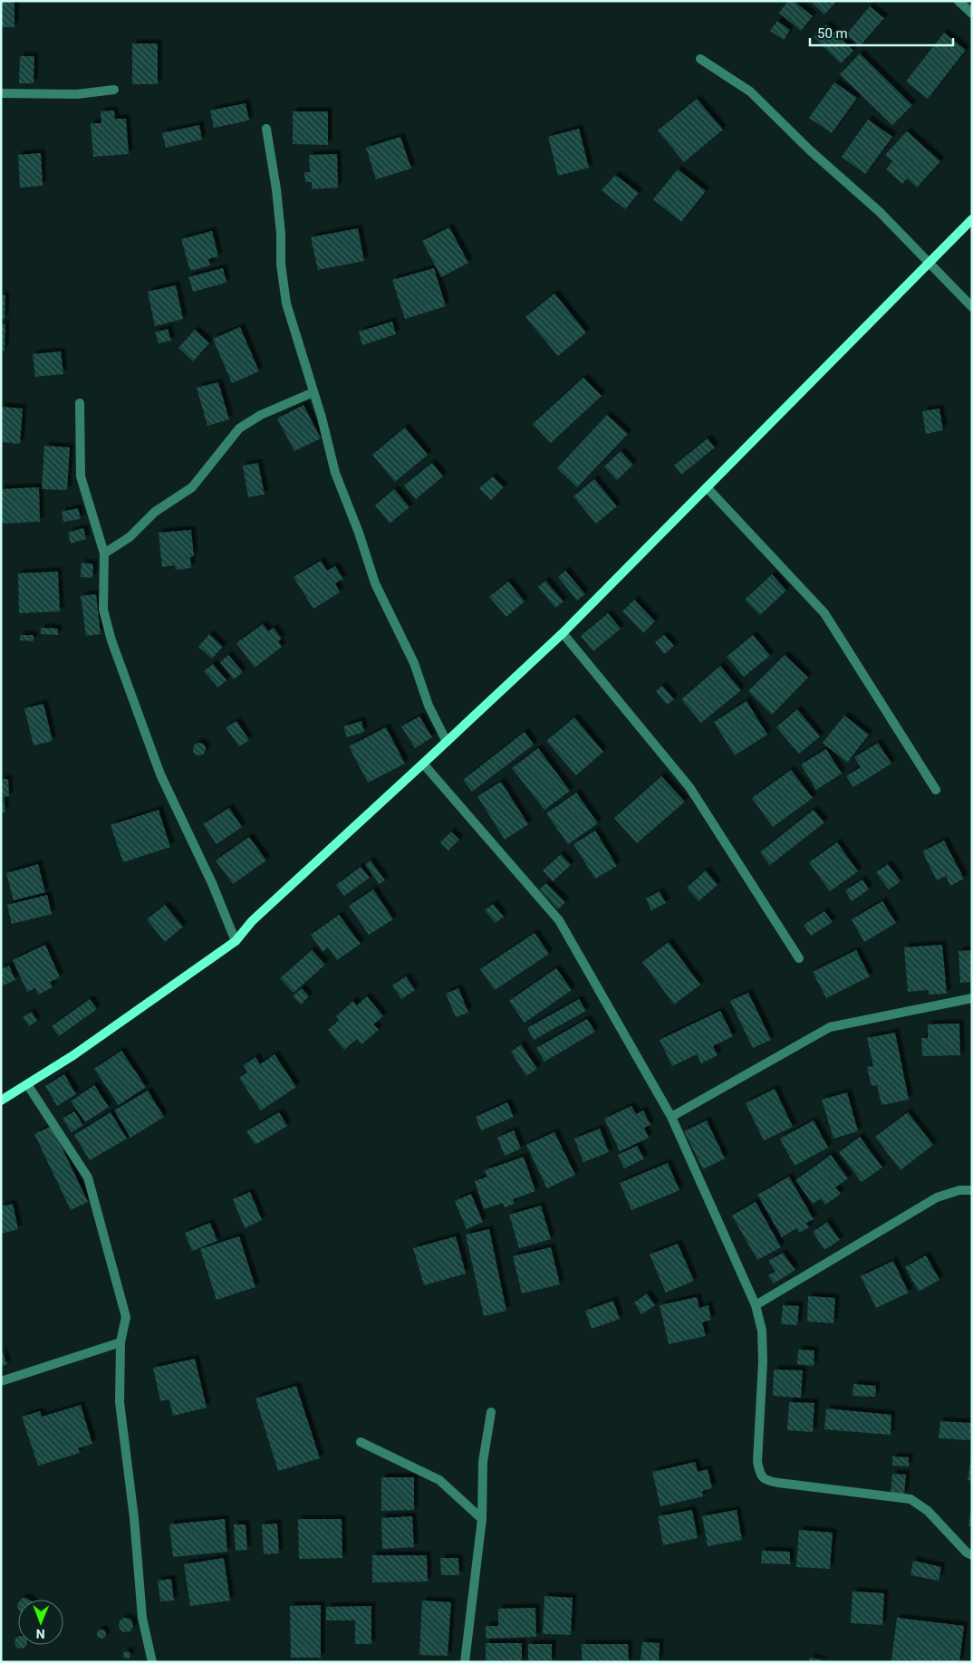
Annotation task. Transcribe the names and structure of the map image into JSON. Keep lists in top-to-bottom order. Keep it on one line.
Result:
{"scale_bar":"50 m","north":"bottom"}
